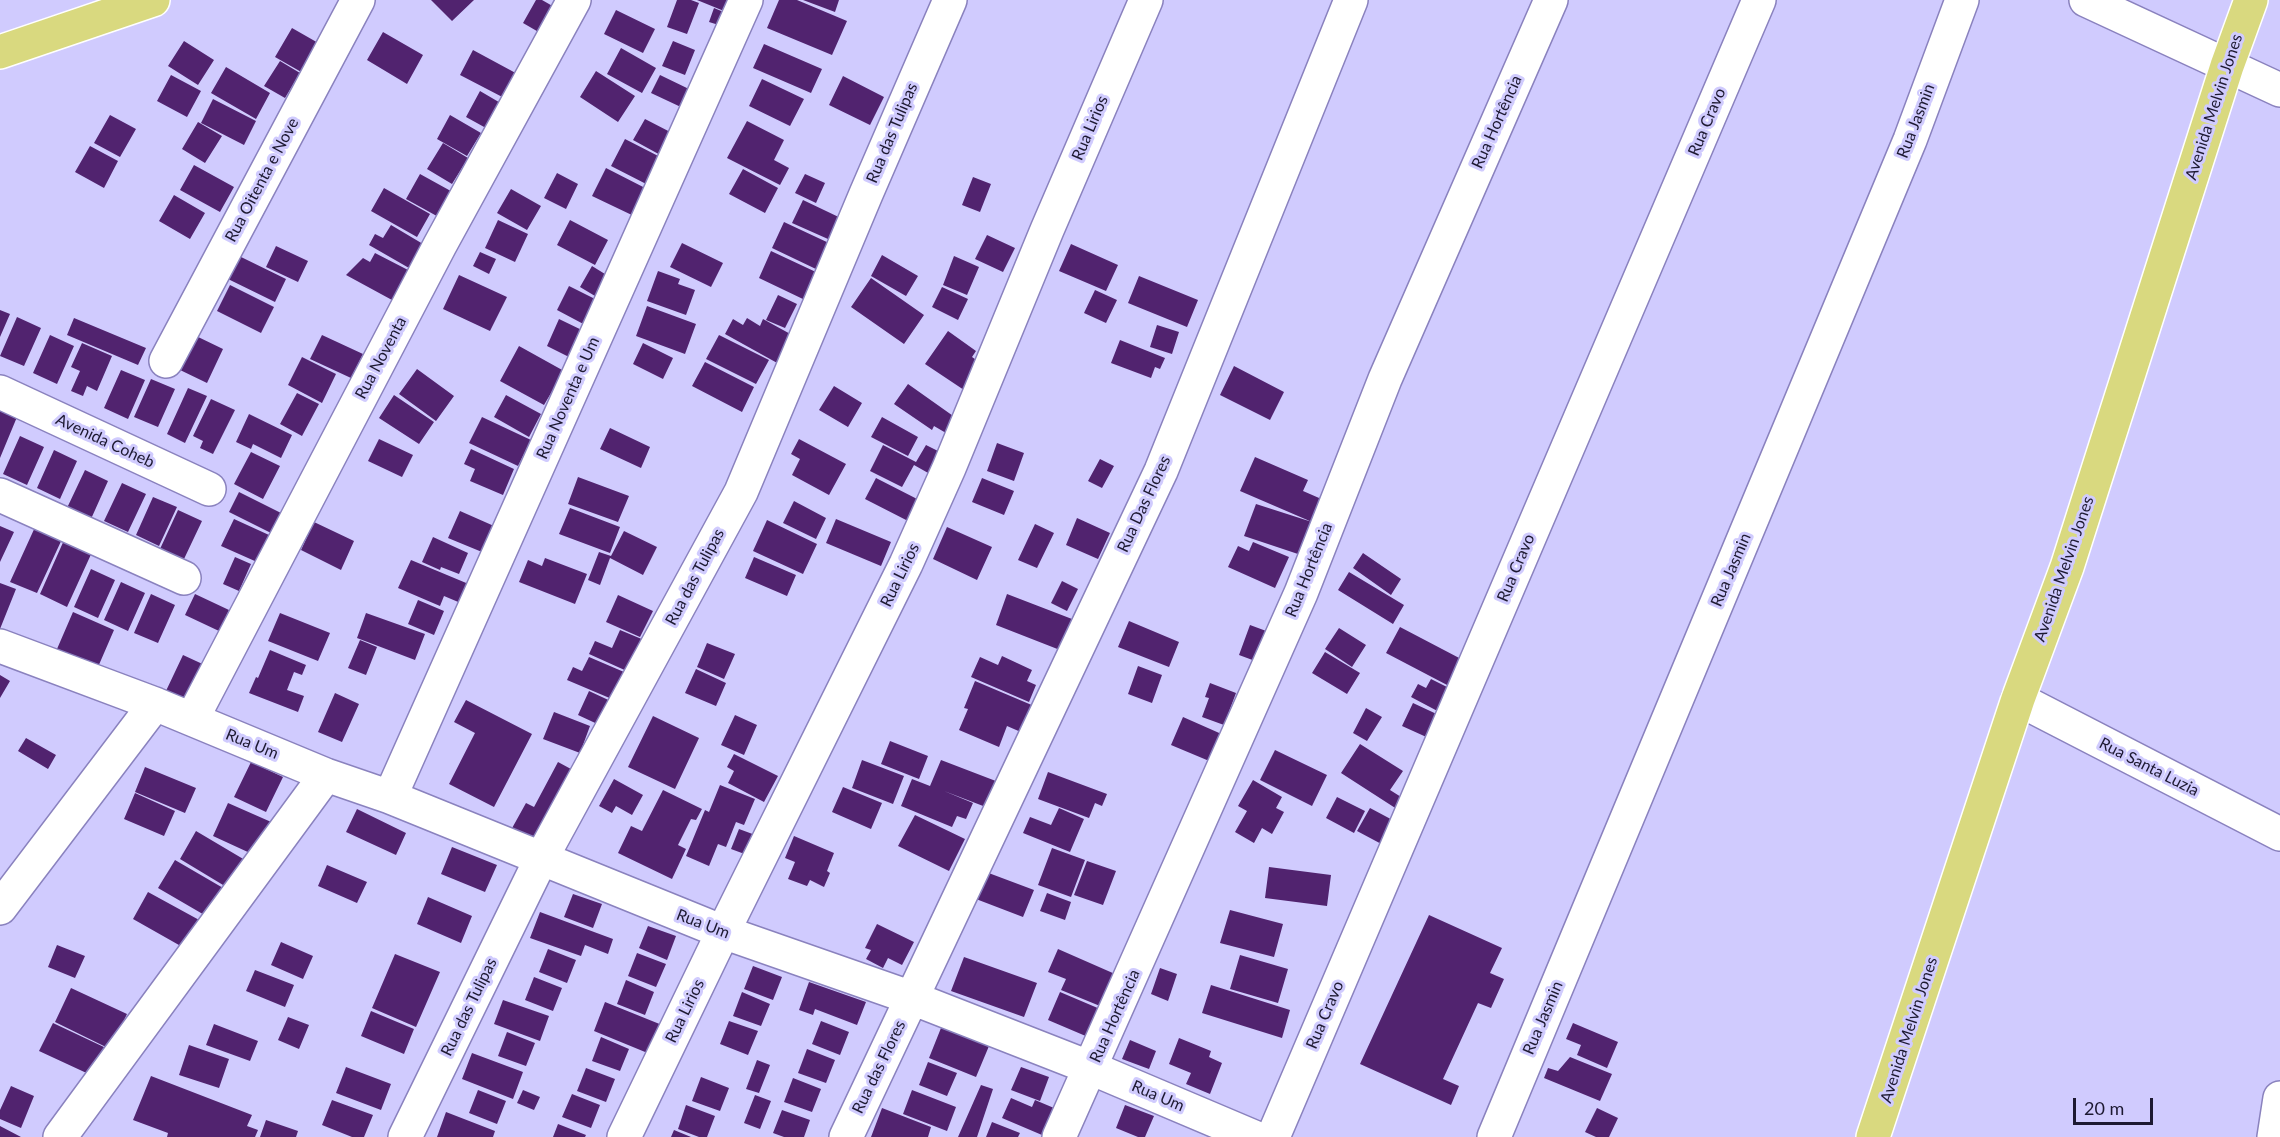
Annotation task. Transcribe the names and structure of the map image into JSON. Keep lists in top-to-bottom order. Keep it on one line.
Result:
{"streets":{"main road":["Avenida Melvin Jones"],"street":["Rua Jasmin","Rua Hortência","Rua Cravo","Rua Lirios","Rua das Tulipas","Rua Oitenta e Nove","Rua Noventa","Rua Noventa e Um","Avenida Coheb","Rua Das Flores","Rua Um","Rua Santa Luzia","Rua das Flores"]},"crossings":[["Avenida Melvin Jones","Rua Santa Luzia"],["Rua Hortência","Rua Um"],["Rua Lirios","Rua Um"],["Rua das Tulipas","Rua Um"],["Rua Noventa","Rua Um"],["Rua Noventa e Um","Rua Um"],["Rua Das Flores","Rua Um"],["Rua Das Flores","Rua das Flores"],["Rua Um","Rua das Flores"]],"scale_bar":"20 m"}
